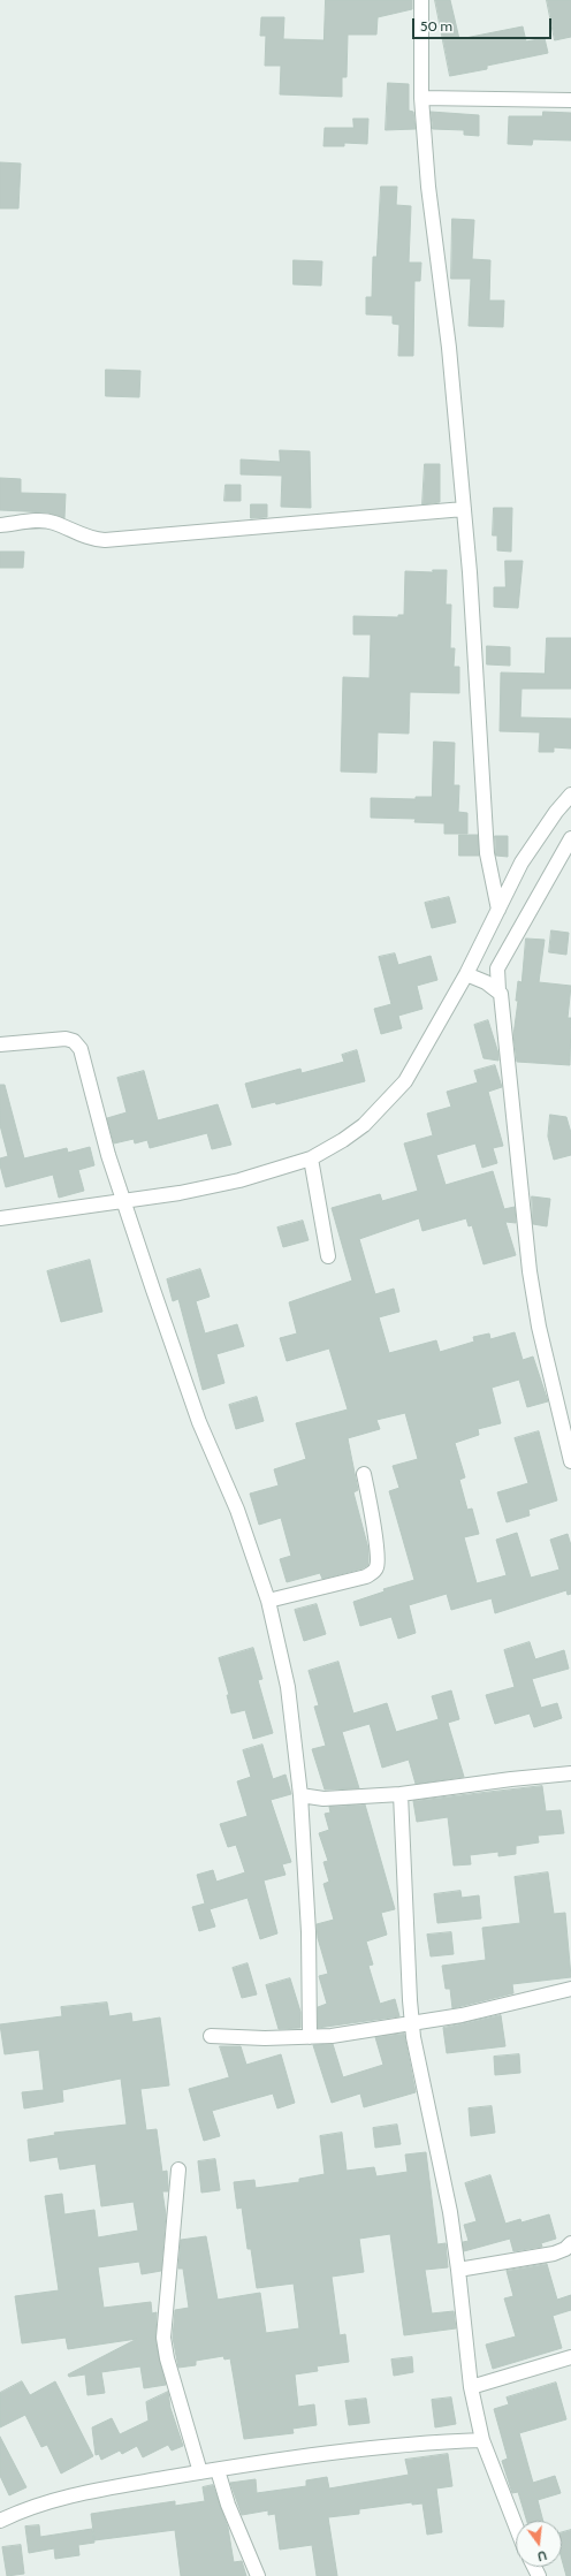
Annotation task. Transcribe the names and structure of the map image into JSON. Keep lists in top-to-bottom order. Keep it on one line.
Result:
{"scale_bar":"50 m","north":"bottom"}
